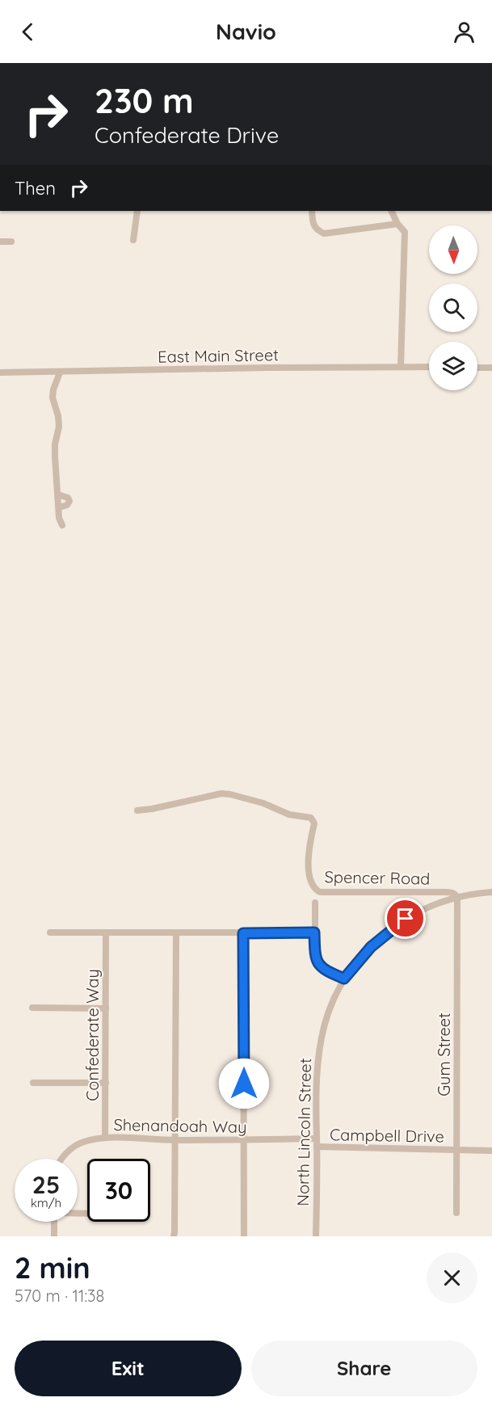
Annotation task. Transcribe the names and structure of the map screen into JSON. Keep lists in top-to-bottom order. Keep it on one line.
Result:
{"streets":{"street":["East Main Street","Spencer Road","Confederate Way","Gum Street","Shenandoah Way","North Lincoln Street","Campbell Drive"]},"crossings":[["Spencer Road","Gum Street"],["Spencer Road","North Lincoln Street"],["Confederate Way","Shenandoah Way"],["Gum Street","North Lincoln Street"],["Gum Street","Campbell Drive"],["Shenandoah Way","North Lincoln Street"],["North Lincoln Street","Campbell Drive"]],"north":"bottom","page":{"header":"Navio","turn":["230 m","Confederate Drive"],"then":"Then","speed":"25 km/h","limit":"30","heading":["2 min","570 m · 11:38"],"buttons":["Exit","Share"]}}
